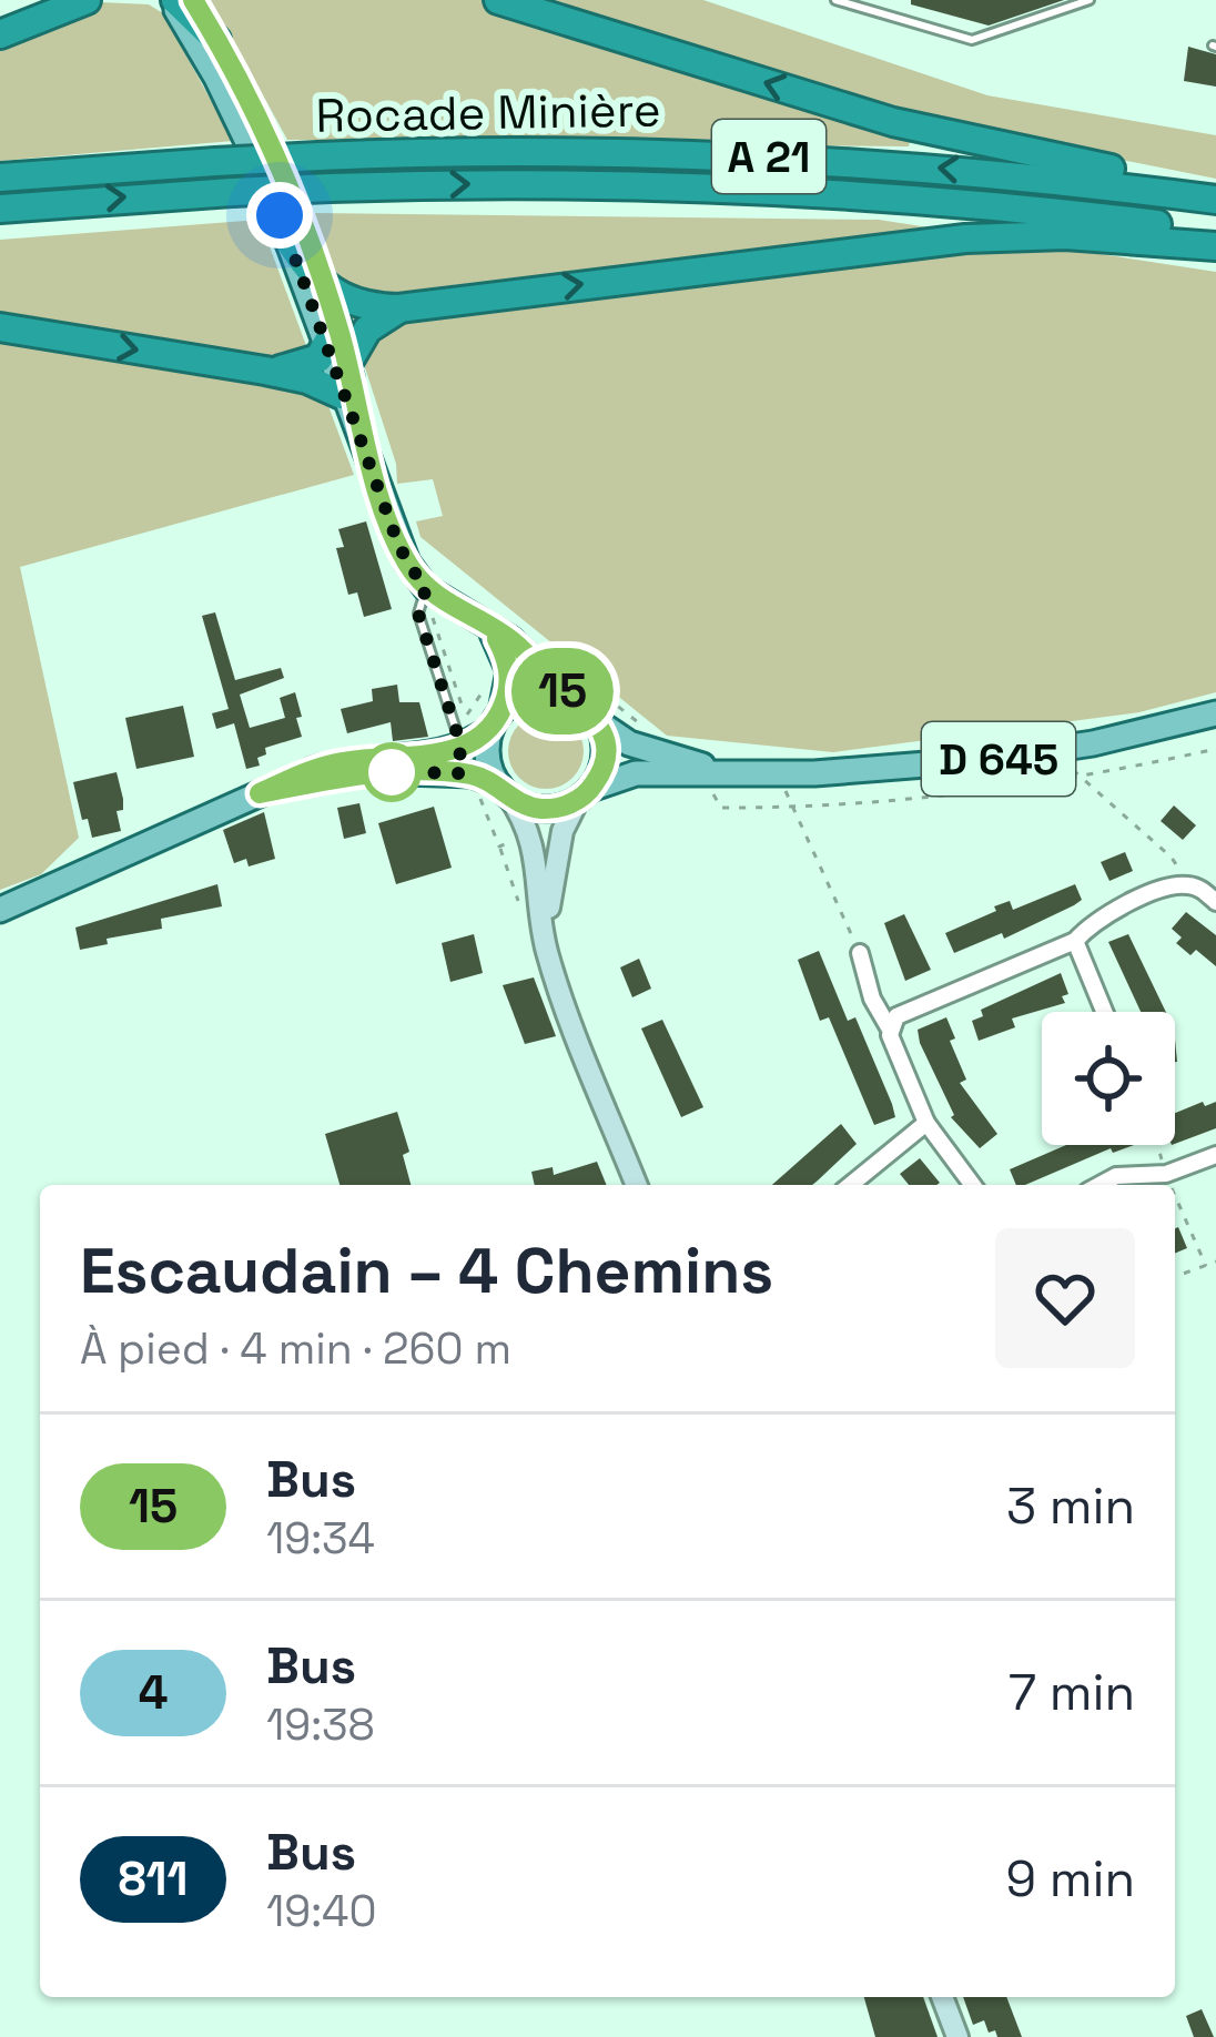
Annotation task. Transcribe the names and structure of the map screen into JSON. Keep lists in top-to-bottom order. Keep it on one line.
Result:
{"streets":{"highway":["Rocade Minière","A 21"],"main road":["D 645"]},"lines":["bus line 15"],"page":{"on_map":"15","heading":["Escaudain – 4 Chemins","À pied · 4 min · 260 m"],"list":[{"mark":"15","name":"Bus","note":"19:34","value":"3 min"},{"mark":"4","name":"Bus","note":"19:38","value":"7 min"},{"mark":"811","name":"Bus","note":"19:40","value":"9 min"}]}}
